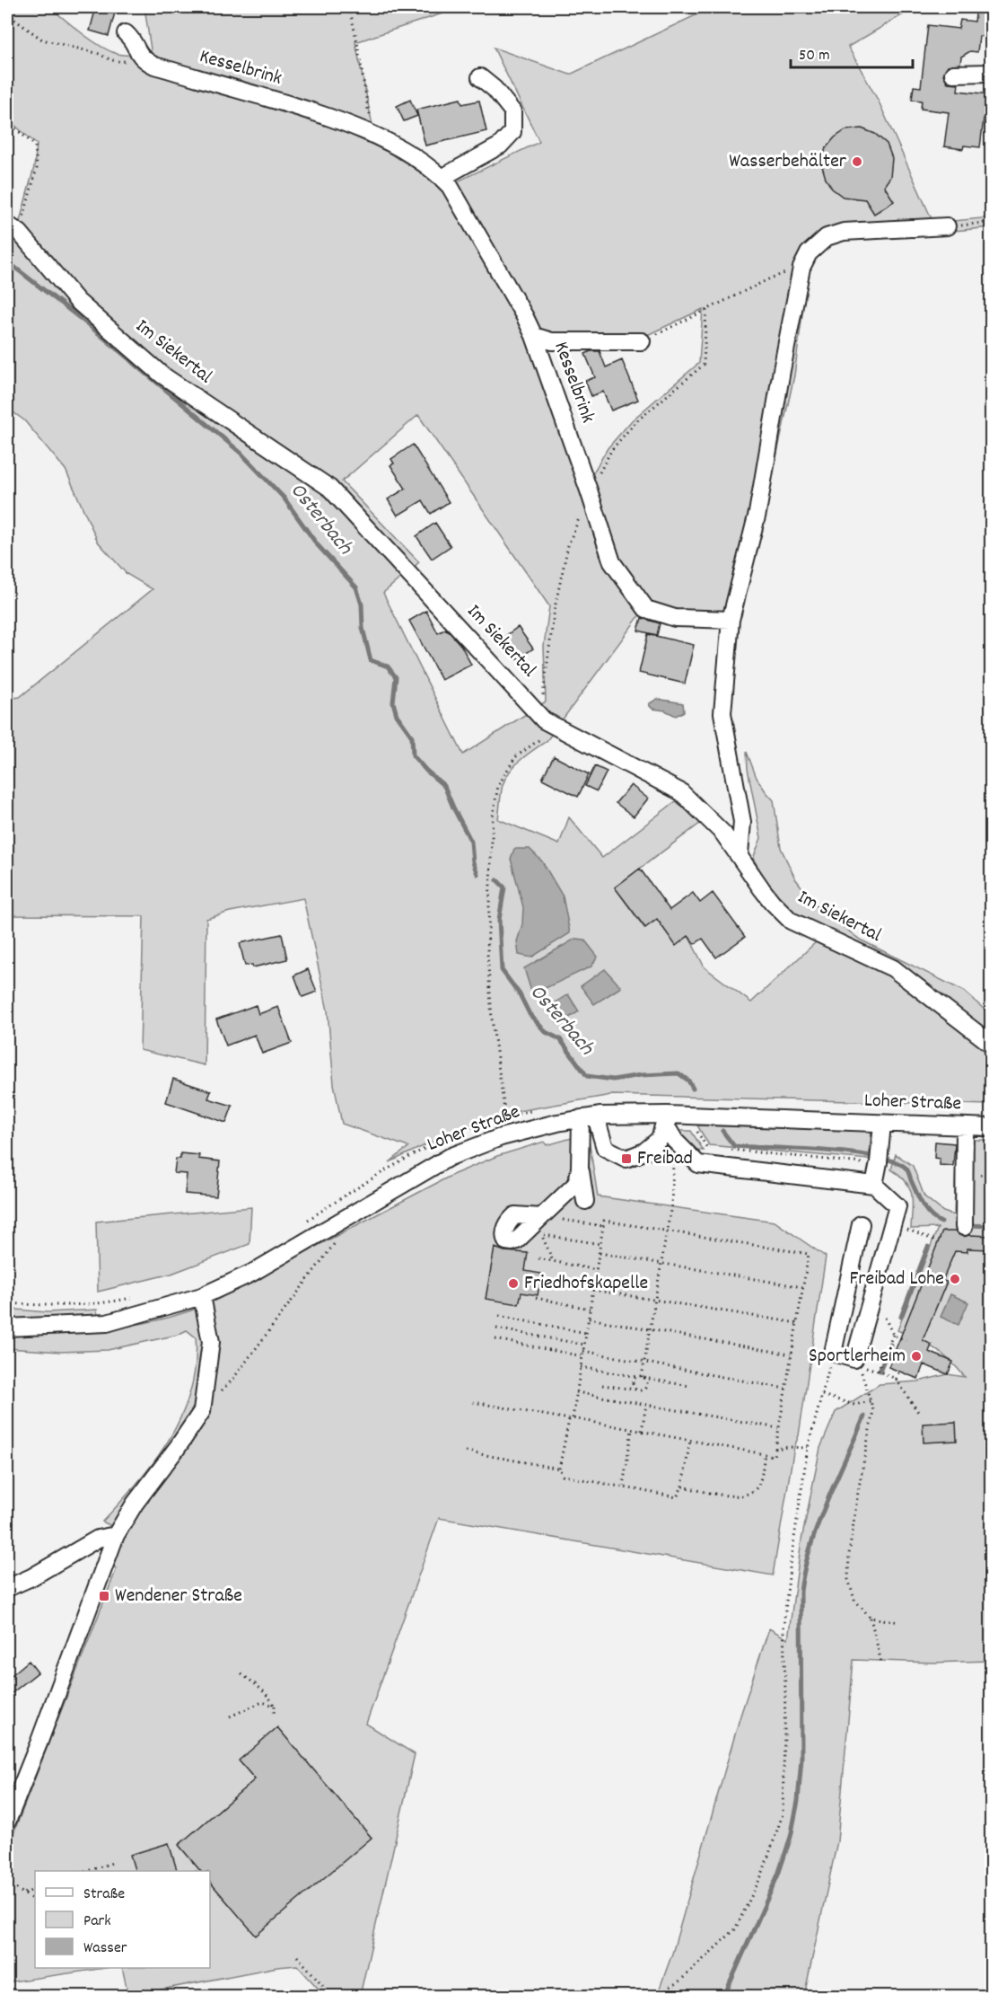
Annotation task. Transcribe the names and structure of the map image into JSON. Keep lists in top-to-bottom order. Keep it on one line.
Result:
{"streets":{"street":["Kesselbrink","Im Siekertal","Loher Straße"]},"water":["Osterbach"],"places":{"other":["Wasserbehälter","Freibad Lohe","Friedhofskapelle","Sportlerheim"],"transit":["Freibad","Wendener Straße"]},"legend":["Straße","Park","Wasser"],"scale_bar":"50 m"}
